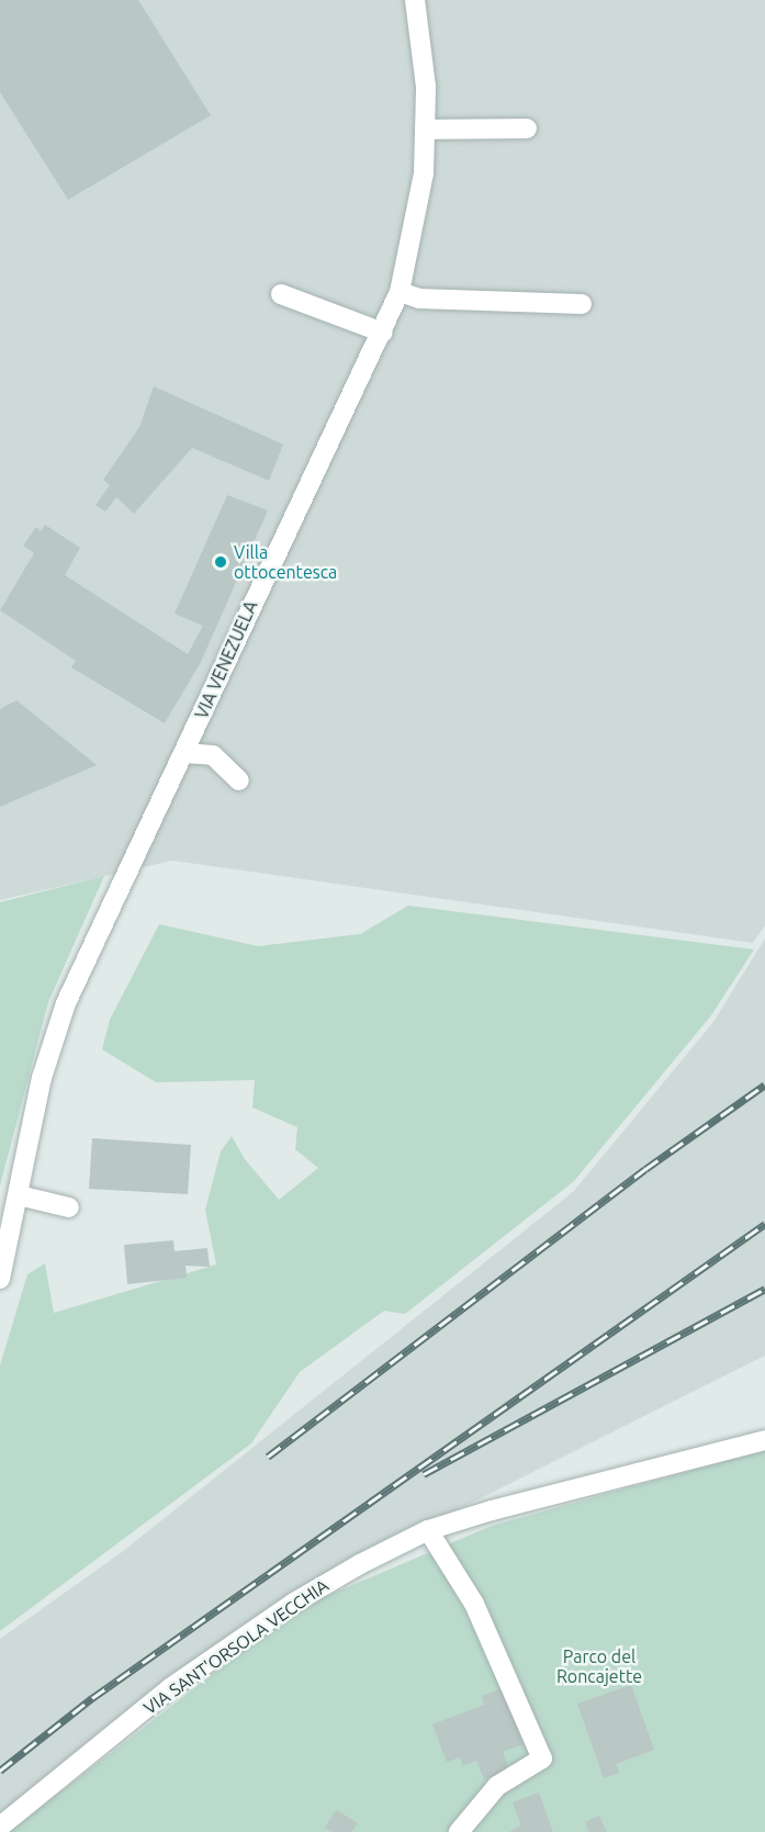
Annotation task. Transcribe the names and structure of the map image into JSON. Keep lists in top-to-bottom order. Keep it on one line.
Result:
{"streets":{"street":["VIA VENEZUELA","VIA SANT'ORSOLA VECCHIA"]},"parks":["Parco del Roncajette"],"places":["Villa ottocentesca"]}
